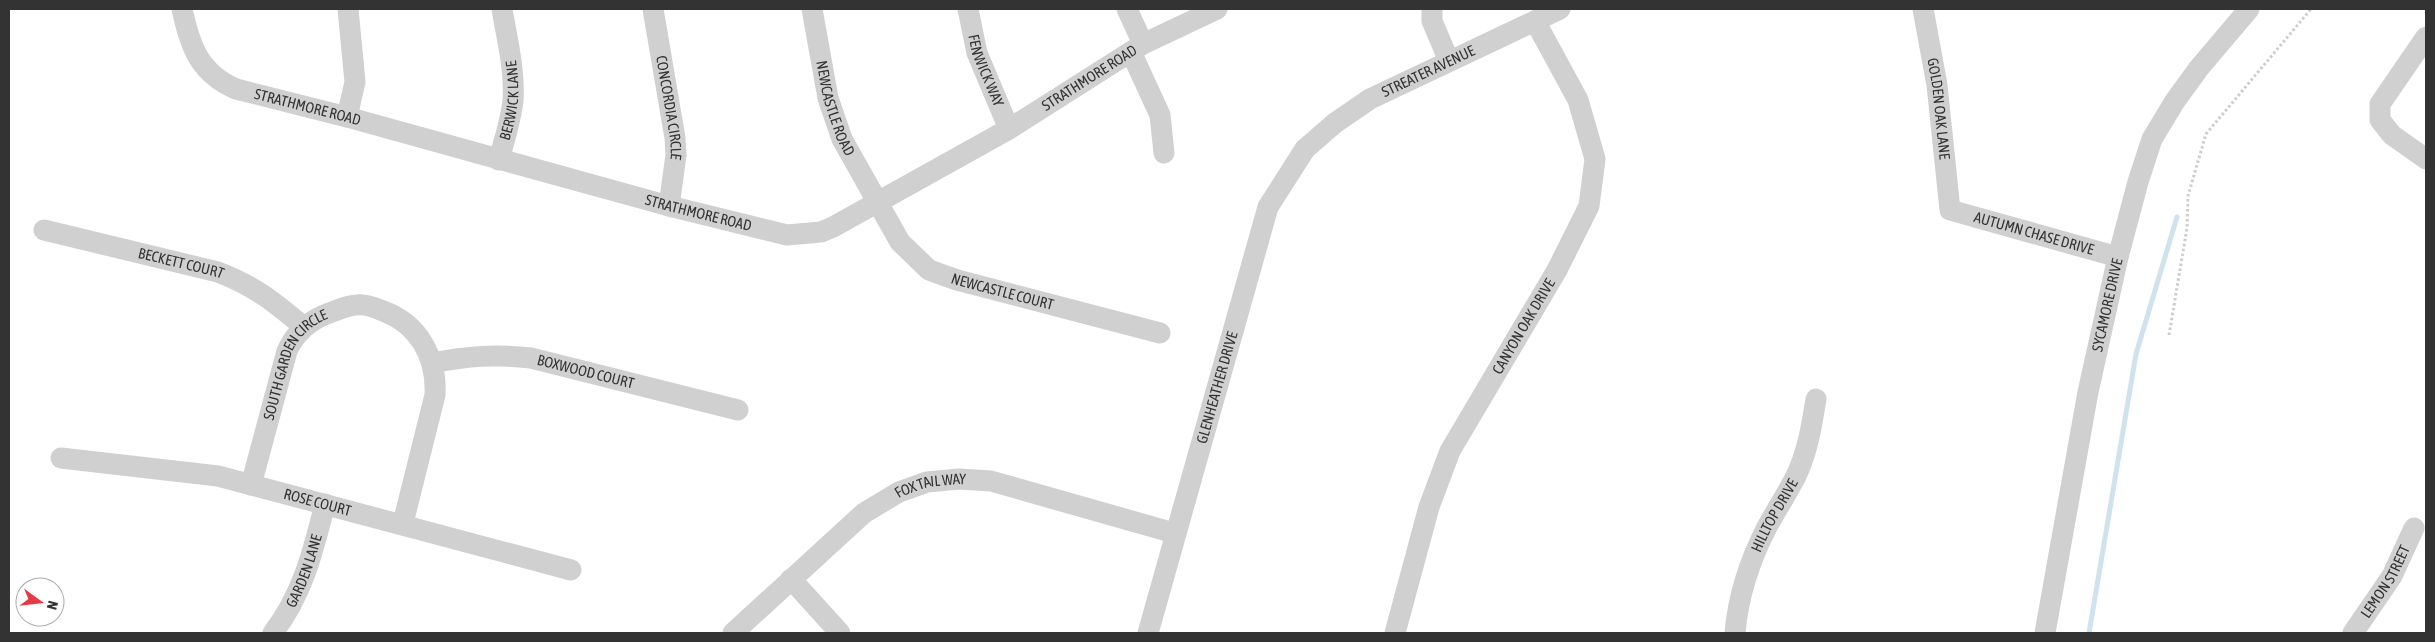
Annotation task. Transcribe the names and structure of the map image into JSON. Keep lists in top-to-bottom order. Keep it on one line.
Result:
{"streets":{"street":["FENWICK WAY","STREATER AVENUE","STRATHMORE ROAD","BERWICK LANE","CONCORDIA CIRCLE","NEWCASTLE ROAD","GOLDEN OAK LANE","AUTUMN CHASE DRIVE","BECKETT COURT","NEWCASTLE COURT","SYCAMORE DRIVE","CANYON OAK DRIVE","SOUTH GARDEN CIRCLE","BOXWOOD COURT","GLENHEATHER DRIVE","FOX TAIL WAY","ROSE COURT","HILLTOP DRIVE","GARDEN LANE","LEMON STREET"]},"crossings":[["FENWICK WAY","STRATHMORE ROAD"],["STREATER AVENUE","CANYON OAK DRIVE"],["STREATER AVENUE","GLENHEATHER DRIVE"],["STRATHMORE ROAD","BERWICK LANE"],["STRATHMORE ROAD","CONCORDIA CIRCLE"],["STRATHMORE ROAD","NEWCASTLE ROAD"],["STRATHMORE ROAD","NEWCASTLE COURT"],["NEWCASTLE ROAD","NEWCASTLE COURT"],["GOLDEN OAK LANE","AUTUMN CHASE DRIVE"],["AUTUMN CHASE DRIVE","SYCAMORE DRIVE"],["BECKETT COURT","SOUTH GARDEN CIRCLE"],["SOUTH GARDEN CIRCLE","BOXWOOD COURT"],["SOUTH GARDEN CIRCLE","ROSE COURT"],["GLENHEATHER DRIVE","FOX TAIL WAY"],["ROSE COURT","GARDEN LANE"]],"north":"right"}
